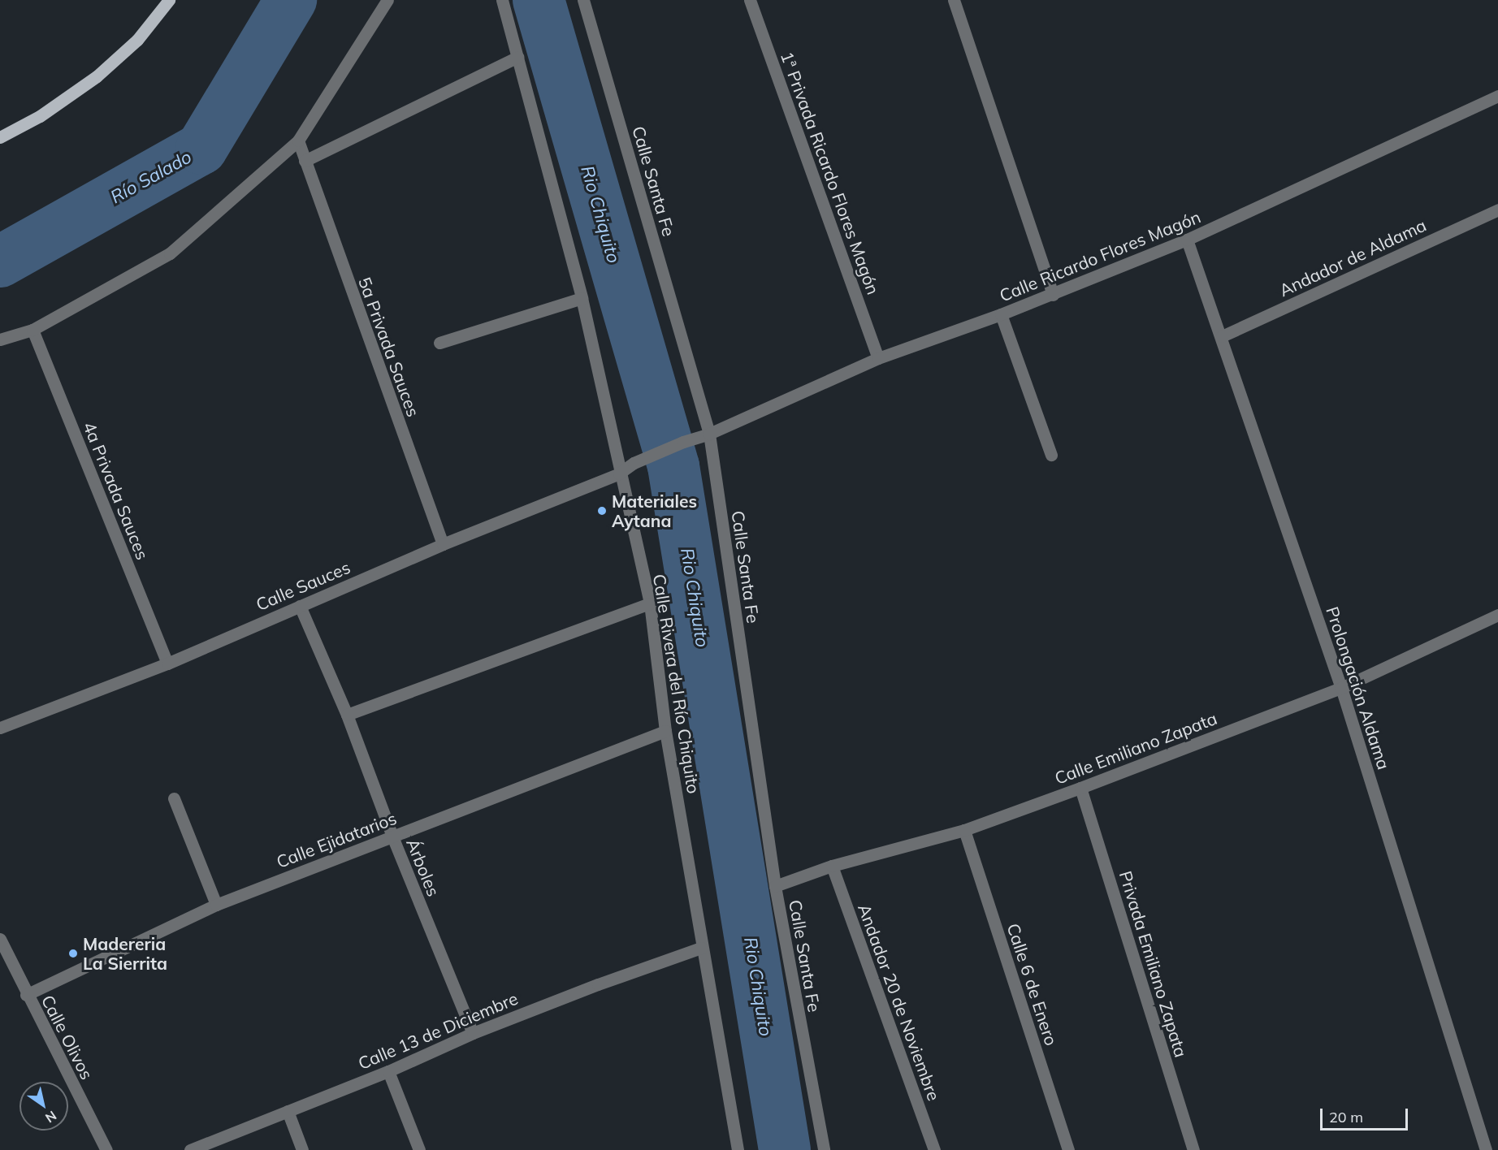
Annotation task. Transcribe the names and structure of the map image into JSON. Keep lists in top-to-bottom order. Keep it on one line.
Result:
{"streets":{"street":["1ª Privada Ricardo Flores Magón","Calle Santa Fe","Calle Ricardo Flores Magón","Andador de Aldama","5a Privada Sauces","4a Privada Sauces","Calle Sauces","Calle Rivera del Río Chiquito","Prolongación Aldama","Calle Emiliano Zapata","Calle Ejidatarios","Árboles","Privada Emiliano Zapata","Calle 6 de Enero","Andador 20 de Noviembre","Calle 13 de Diciembre","Calle Olivos"]},"crossings":[["1ª Privada Ricardo Flores Magón","Calle Ricardo Flores Magón"],["Calle Santa Fe","Calle Ricardo Flores Magón"],["Calle Santa Fe","Calle Emiliano Zapata"],["Calle Ricardo Flores Magón","Calle Sauces"],["Calle Ricardo Flores Magón","Prolongación Aldama"],["Andador de Aldama","Prolongación Aldama"],["5a Privada Sauces","Calle Sauces"],["4a Privada Sauces","Calle Sauces"],["Calle Sauces","Calle Rivera del Río Chiquito"],["Calle Sauces","Árboles"],["Calle Rivera del Río Chiquito","Calle Ejidatarios"],["Calle Rivera del Río Chiquito","Calle 13 de Diciembre"],["Prolongación Aldama","Calle Emiliano Zapata"],["Calle Emiliano Zapata","Privada Emiliano Zapata"],["Calle Emiliano Zapata","Calle 6 de Enero"],["Calle Emiliano Zapata","Andador 20 de Noviembre"],["Calle Ejidatarios","Árboles"],["Calle Ejidatarios","Calle Olivos"],["Árboles","Calle 13 de Diciembre"]],"water":["Río Salado","Rio Chiquito"],"places":["Materiales Aytana","Madereria La Sierrita"],"scale_bar":"20 m","north":"bottom right"}
